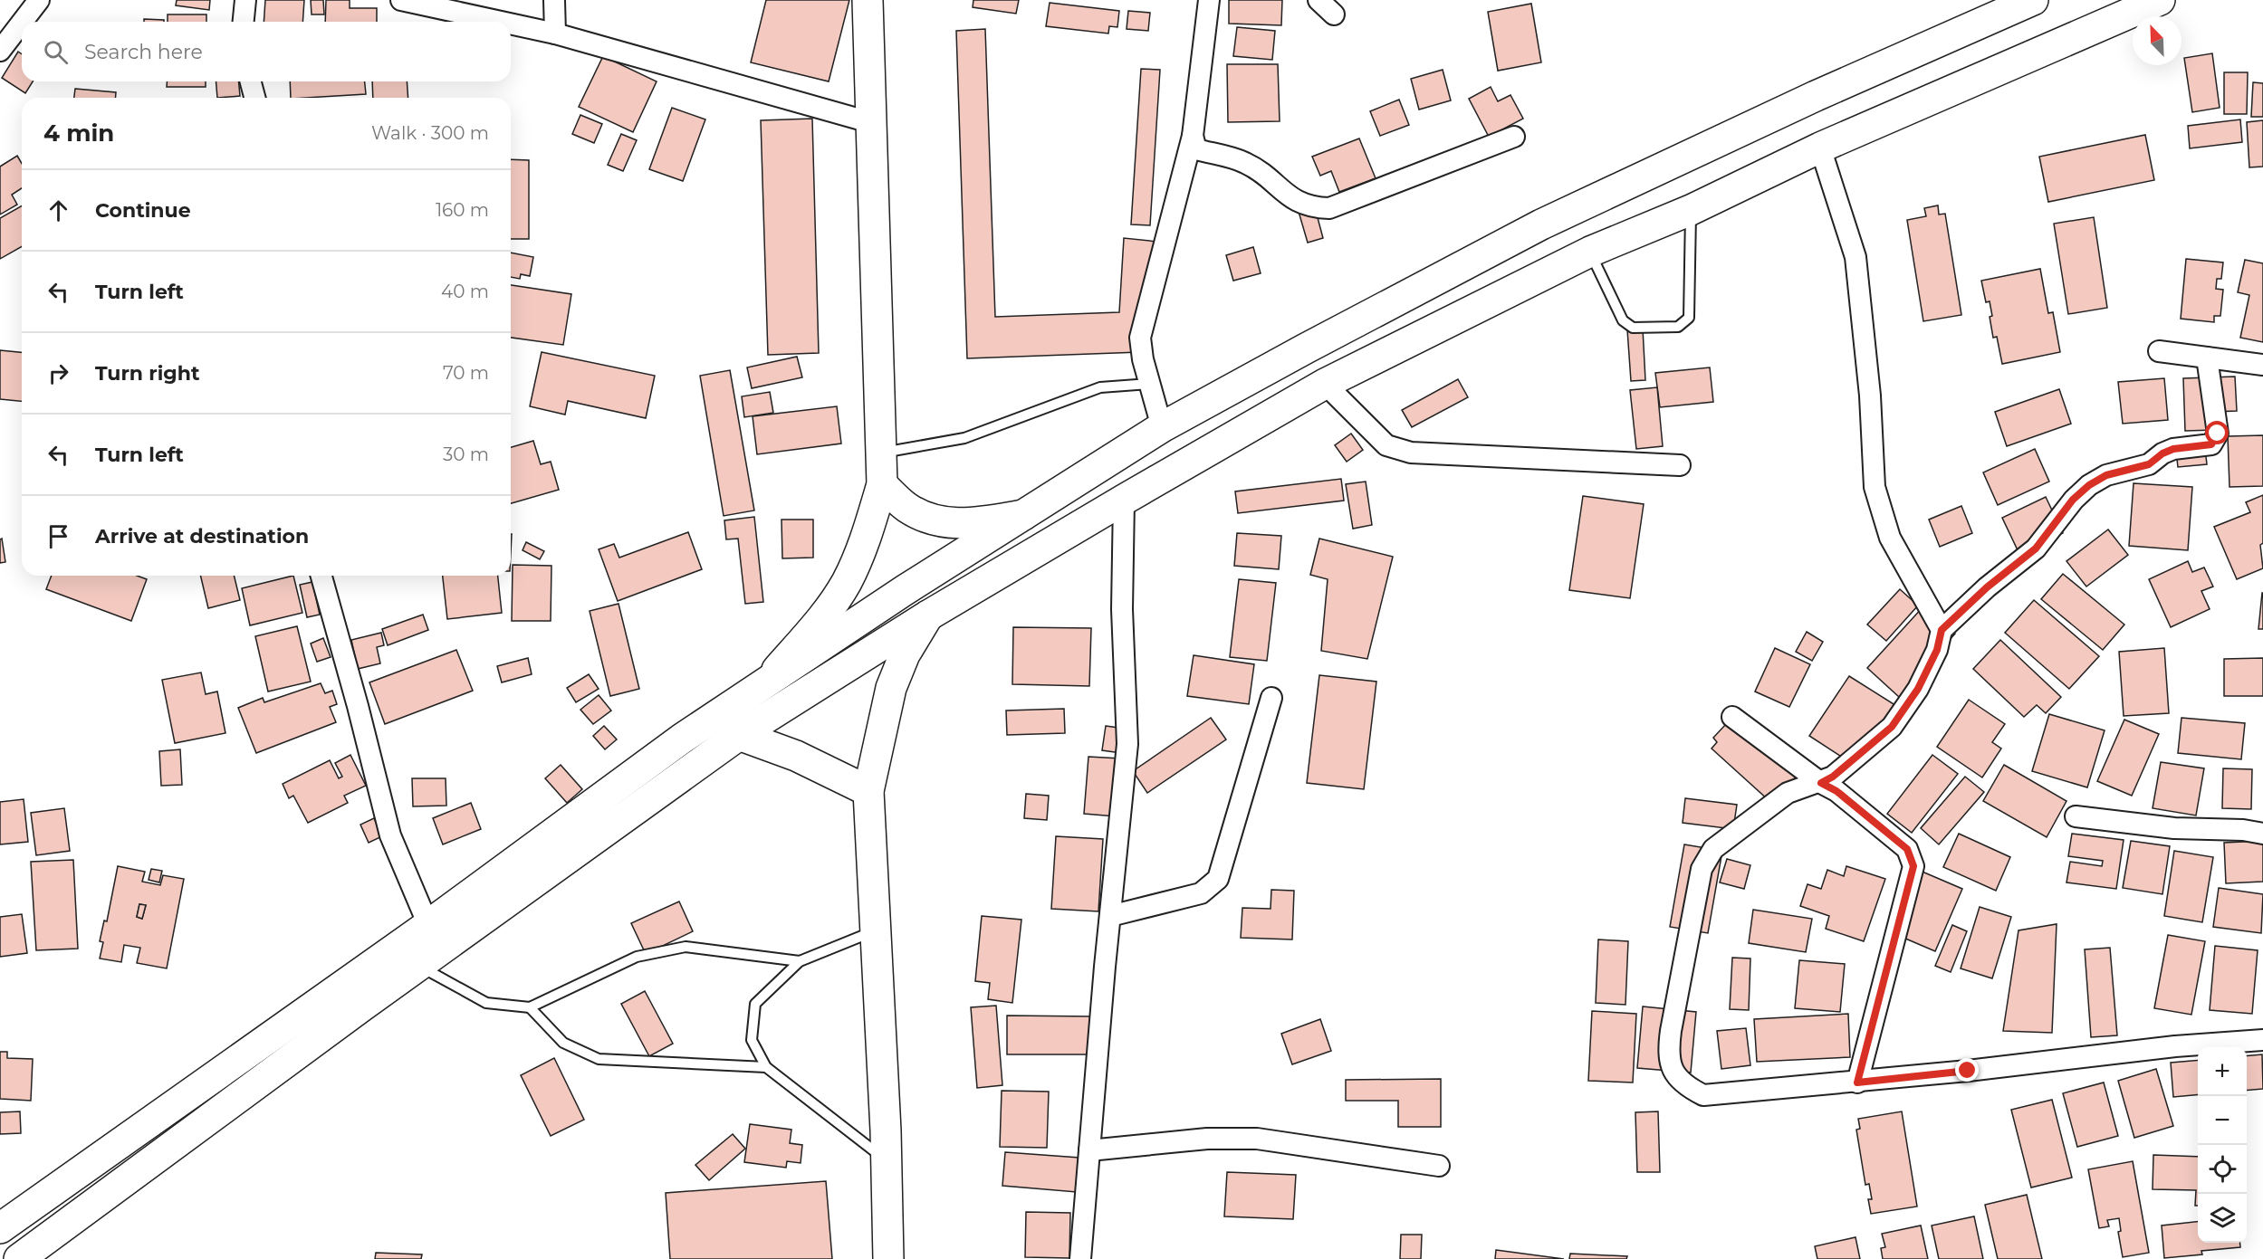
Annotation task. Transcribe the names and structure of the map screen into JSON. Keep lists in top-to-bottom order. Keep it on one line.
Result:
{"north":"top left","page":{"search":"Search here","heading":["4 min","Walk · 300 m"],"list":[["Continue","160 m"],["Turn left","40 m"],["Turn right","70 m"],["Turn left","30 m"],"Arrive at destination"],"map_buttons":["+","−"]}}
